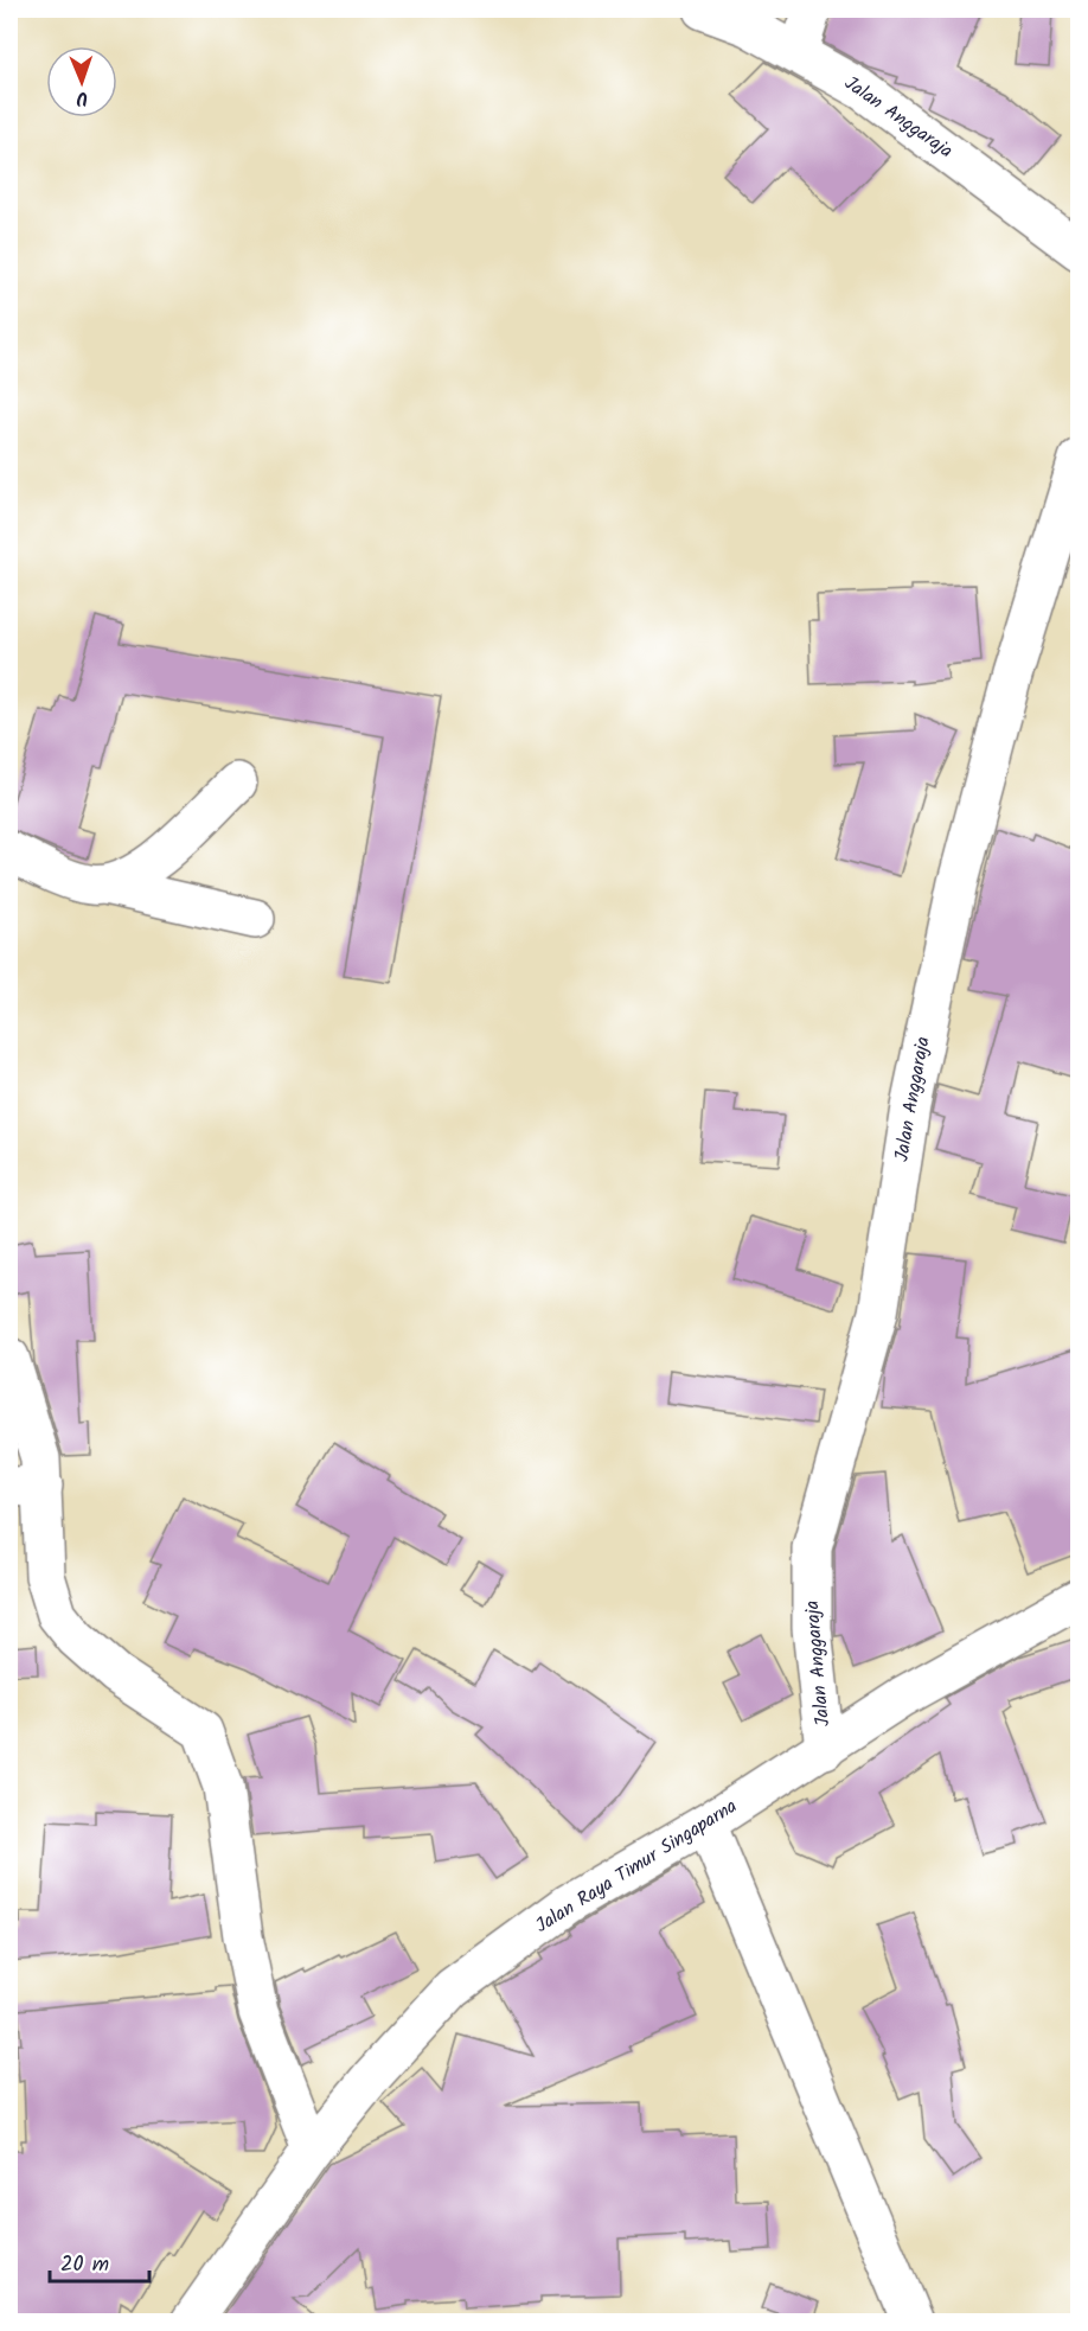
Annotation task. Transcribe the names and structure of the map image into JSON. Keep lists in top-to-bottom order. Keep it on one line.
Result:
{"streets":{"street":["Jalan Anggaraja","Jalan Raya Timur Singaparna"]},"crossings":[["Jalan Anggaraja","Jalan Raya Timur Singaparna"]],"scale_bar":"20 m","north":"bottom"}
